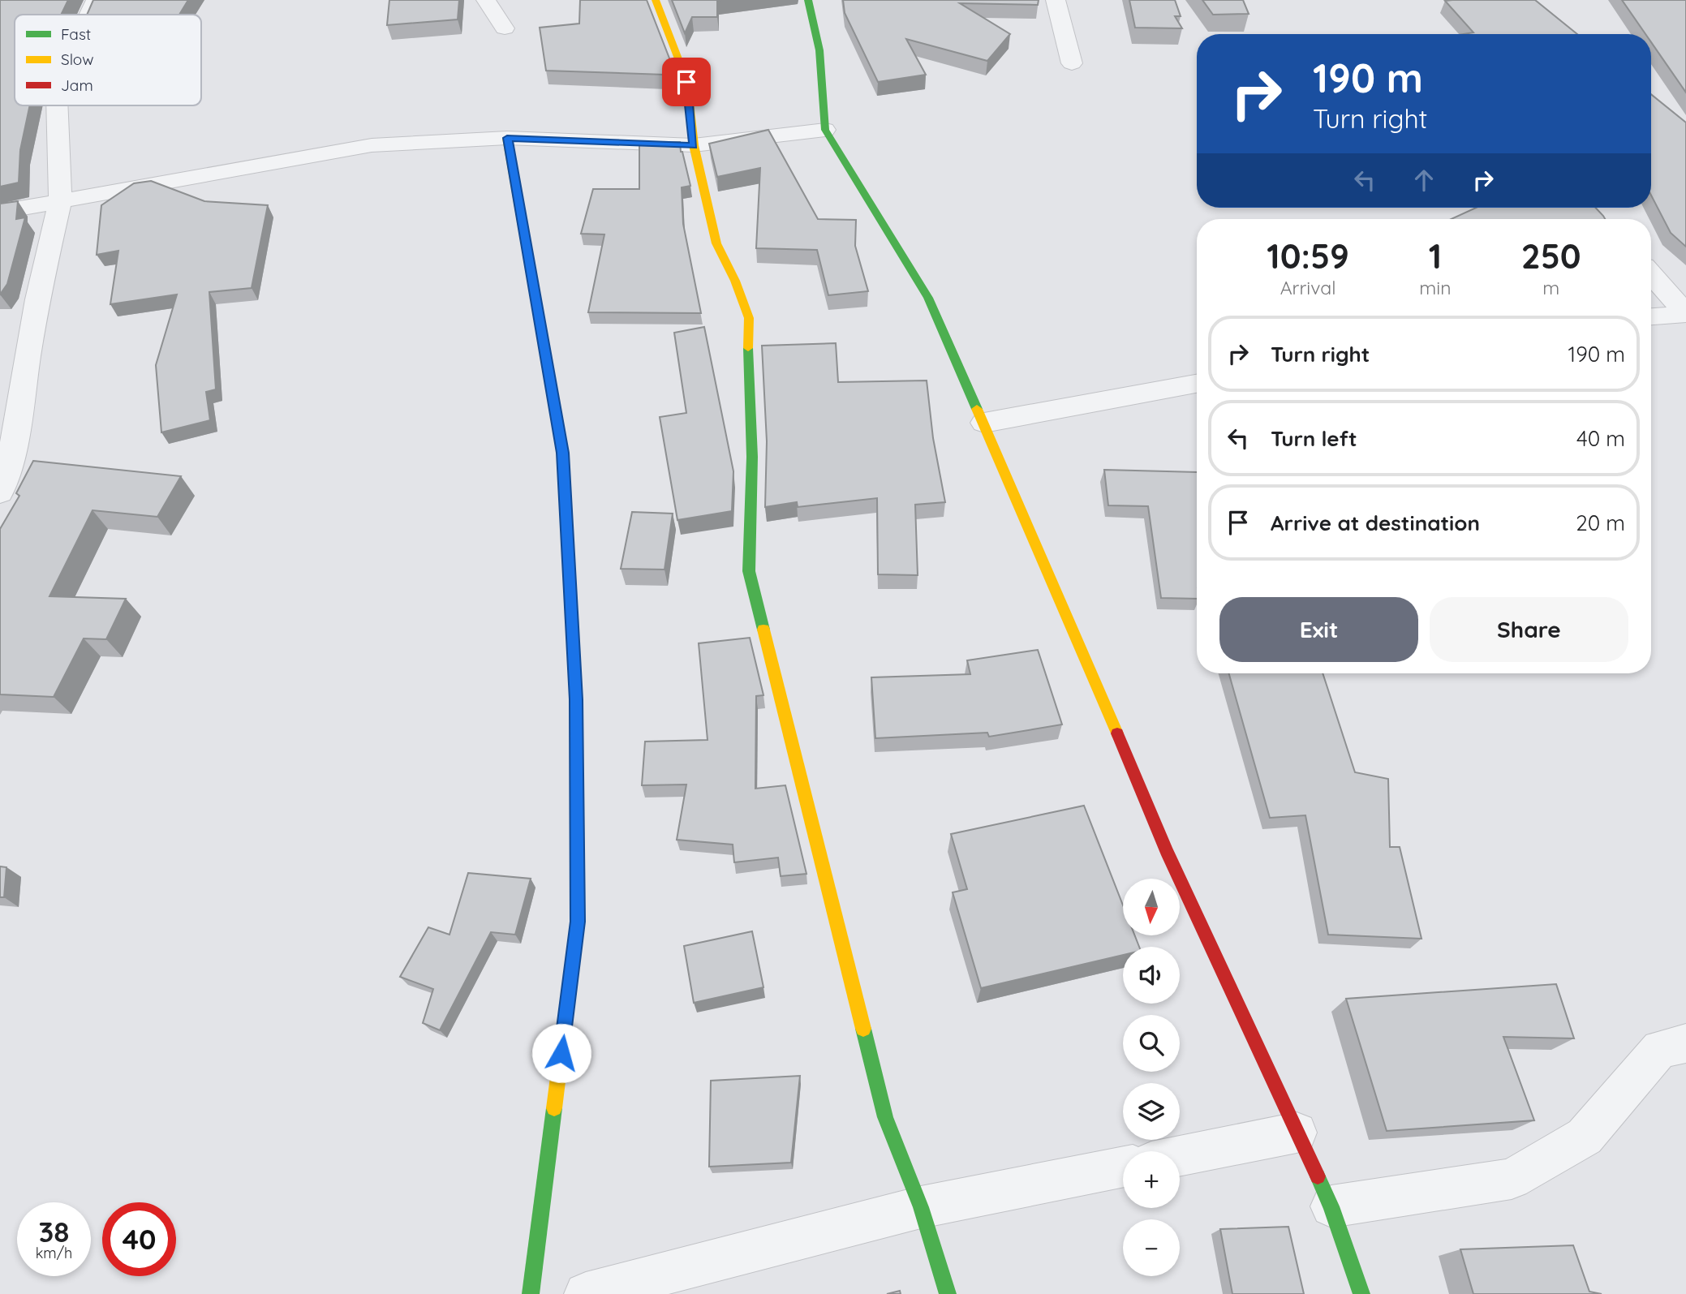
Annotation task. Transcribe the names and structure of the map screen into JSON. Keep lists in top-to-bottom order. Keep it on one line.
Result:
{"legend":["Fast","Slow","Jam"],"north":"bottom","page":{"turn":["190 m","Turn right"],"eta":["10:59","Arrival","1","min","250","m"],"list":[{"name":"Turn right","value":"190 m"},{"name":"Turn left","value":"40 m"},{"name":"Arrive at destination","value":"20 m"}],"buttons":["Exit","Share"],"map_buttons":["+","−"],"speed":"38 km/h","limit":"40"}}
